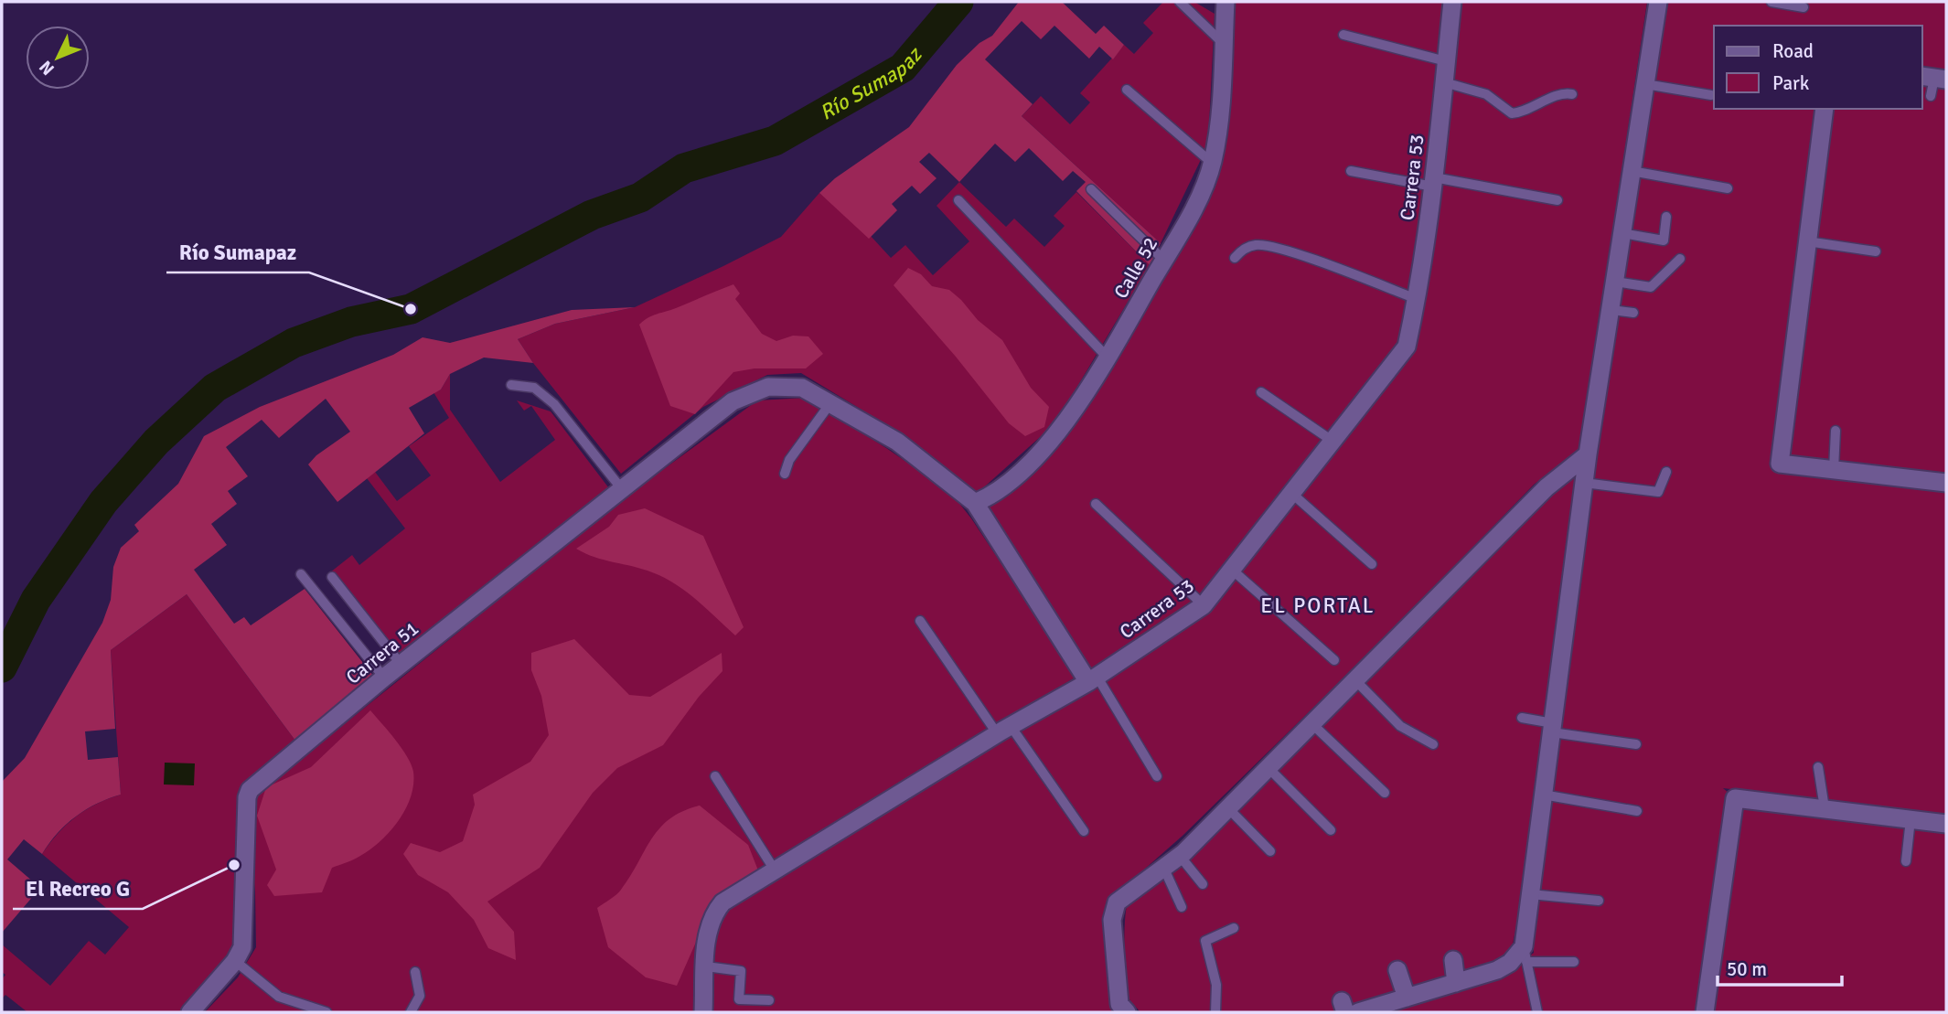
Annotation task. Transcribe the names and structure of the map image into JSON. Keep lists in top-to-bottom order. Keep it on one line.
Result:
{"streets":{"street":["Carrera 53","Calle 52","Carrera 51"]},"crossings":[["Carrera 53","Carrera 51"],["Calle 52","Carrera 51"]],"districts":["EL PORTAL"],"water":["Río Sumapaz"],"places":["Río Sumapaz","El Recreo G"],"legend":["Road","Park"],"scale_bar":"50 m","north":"bottom left"}
